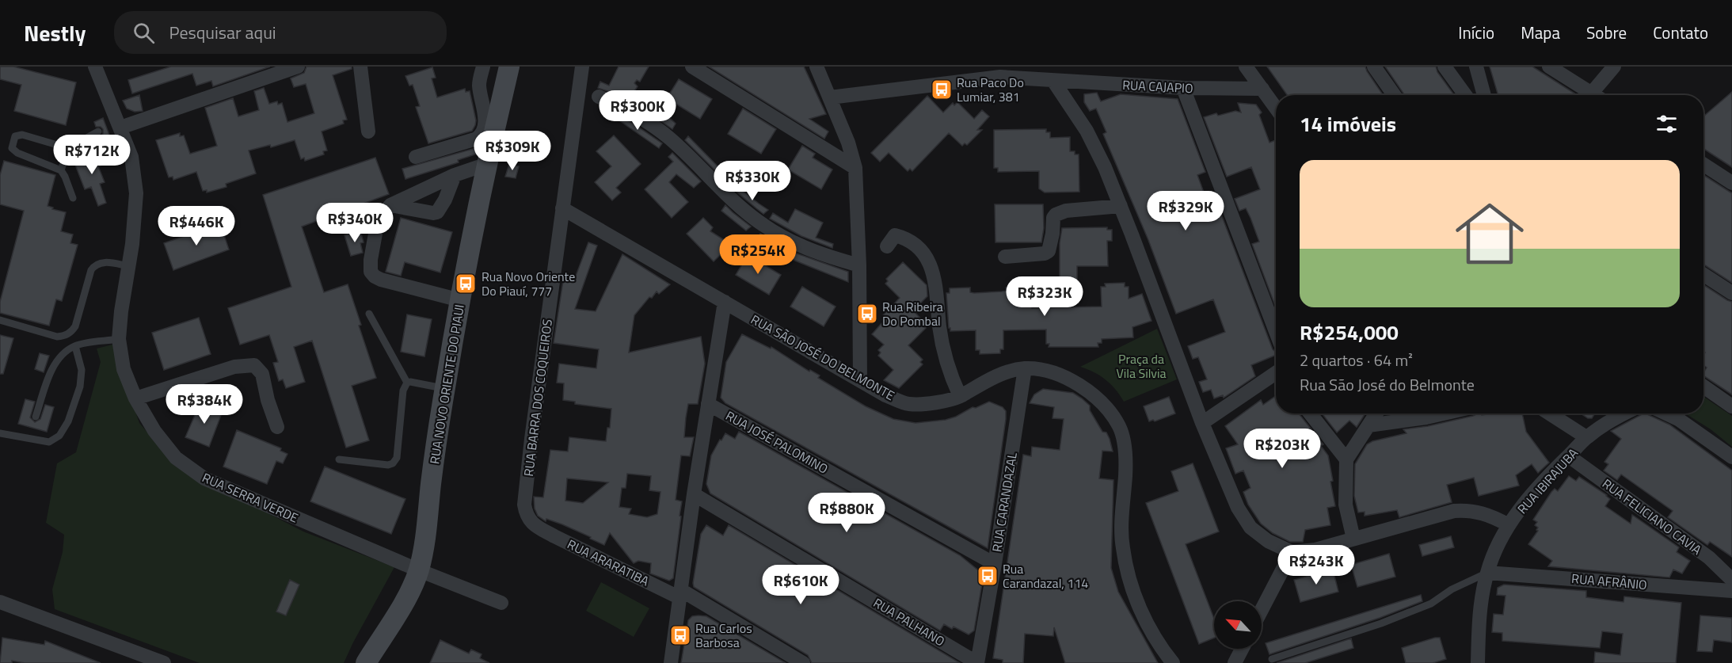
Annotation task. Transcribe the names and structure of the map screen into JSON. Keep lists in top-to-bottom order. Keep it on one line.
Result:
{"streets":{"street":["RUA CAJAPIO","RUA SÃO JOSÉ DO BELMONTE","RUA NOVO ORIENTE DO PIAUI","RUA BARRA DOS COQUEIROS","RUA JOSÉ PALOMINO","RUA IBIRAJUBA","RUA SERRA VERDE","RUA CARANDAZAL","RUA FELICIANO CAVIA","RUA ARARATIBA","RUA AFRÂNIO","RUA PALHANO"]},"crossings":[["RUA SÃO JOSÉ DO BELMONTE","RUA BARRA DOS COQUEIROS"],["RUA SÃO JOSÉ DO BELMONTE","RUA CARANDAZAL"],["RUA NOVO ORIENTE DO PIAUI","RUA SERRA VERDE"],["RUA BARRA DOS COQUEIROS","RUA ARARATIBA"],["RUA JOSÉ PALOMINO","RUA CARANDAZAL"],["RUA IBIRAJUBA","RUA FELICIANO CAVIA"],["RUA IBIRAJUBA","RUA AFRÂNIO"],["RUA CARANDAZAL","RUA PALHANO"]],"parks":["Praça da Vila Silvia"],"places":{"bus stop":["Rua Paco Do Lumiar, 381","Rua Novo Oriente Do Piauí, 777","Rua Ribeira Do Pombal","Rua Carandazal, 114","Rua Carlos Barbosa"]},"north":"top left","page":{"header":"Nestly","search":"Pesquisar aqui","nav":["Início","Mapa","Sobre","Contato"],"price":["R$300K","R$309K","R$712K","R$330K","R$329K","R$340K","R$446K","R$254K","R$323K","R$384K","R$203K","R$880K","R$243K","R$610K"],"heading":"14 imóveis","list":[{"name":"R$254,000","note":"2 quartos · 64 m² · Rua São José do Belmonte"}]}}
